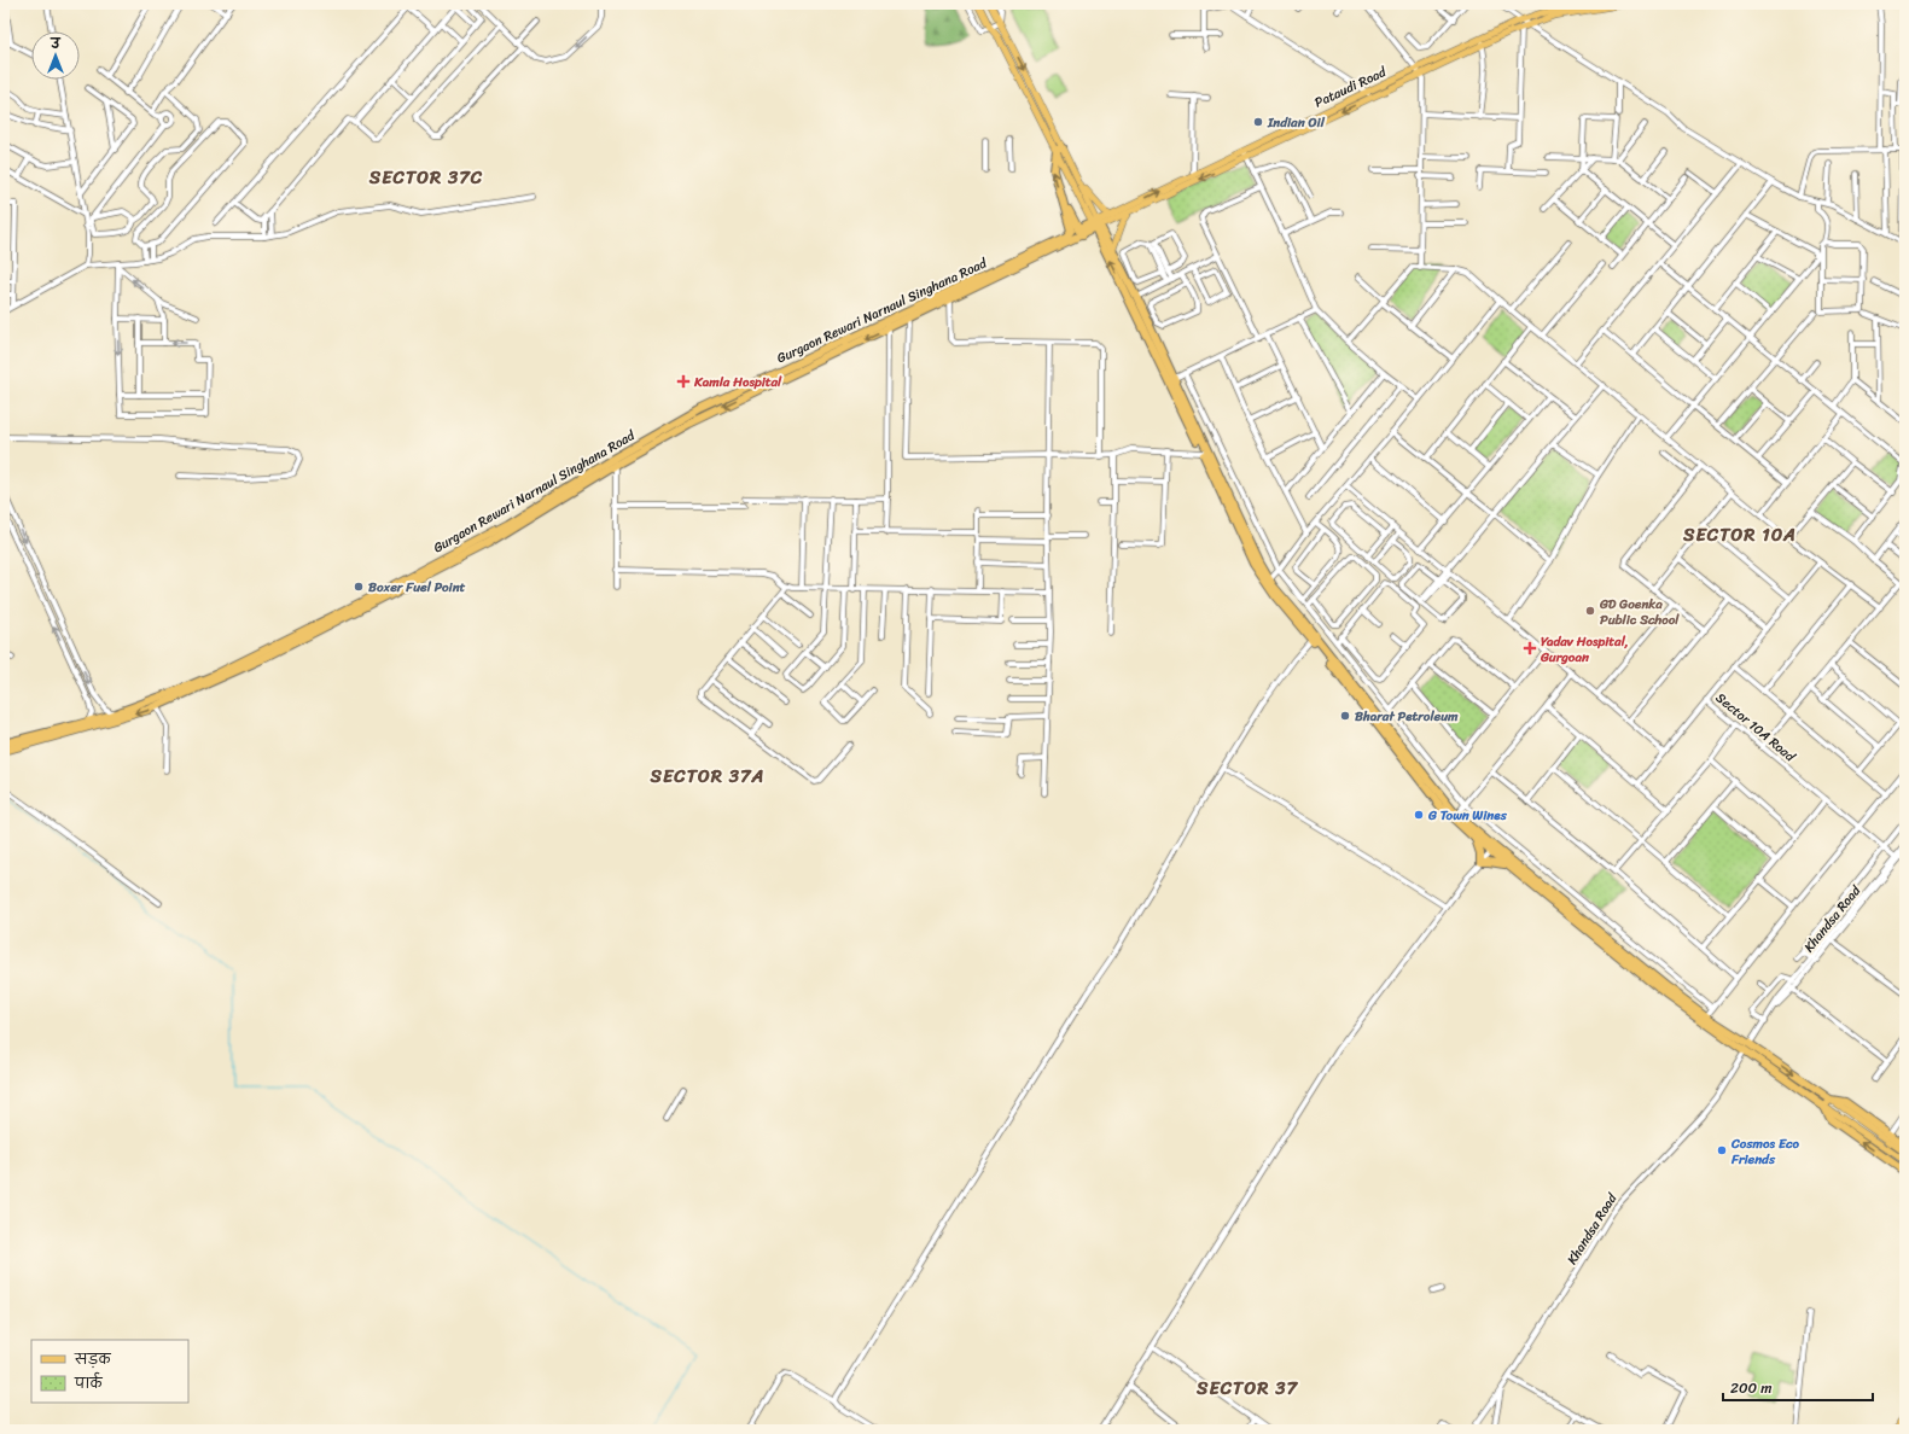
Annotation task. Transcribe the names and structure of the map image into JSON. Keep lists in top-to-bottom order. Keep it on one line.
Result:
{"streets":{"highway":["Gurgaon Rewari Narnaul Singhana Road"],"street":["Sector 10A Road","Khandsa Road"]},"crossings":[["Sector 10A Road","Khandsa Road"]],"districts":["SECTOR 37C","SECTOR 10A","SECTOR 37A","SECTOR 37"],"places":{"other":["Indian Oil","Boxer Fuel Point","GD Goenka Public School","Bharat Petroleum","G Town Wines","Cosmos Eco Friends"],"health":["Kamla Hospital","Yadav Hospital, Gurgoan"]},"legend":["सड़क","पार्क"],"scale_bar":"200 m","north":"top"}
